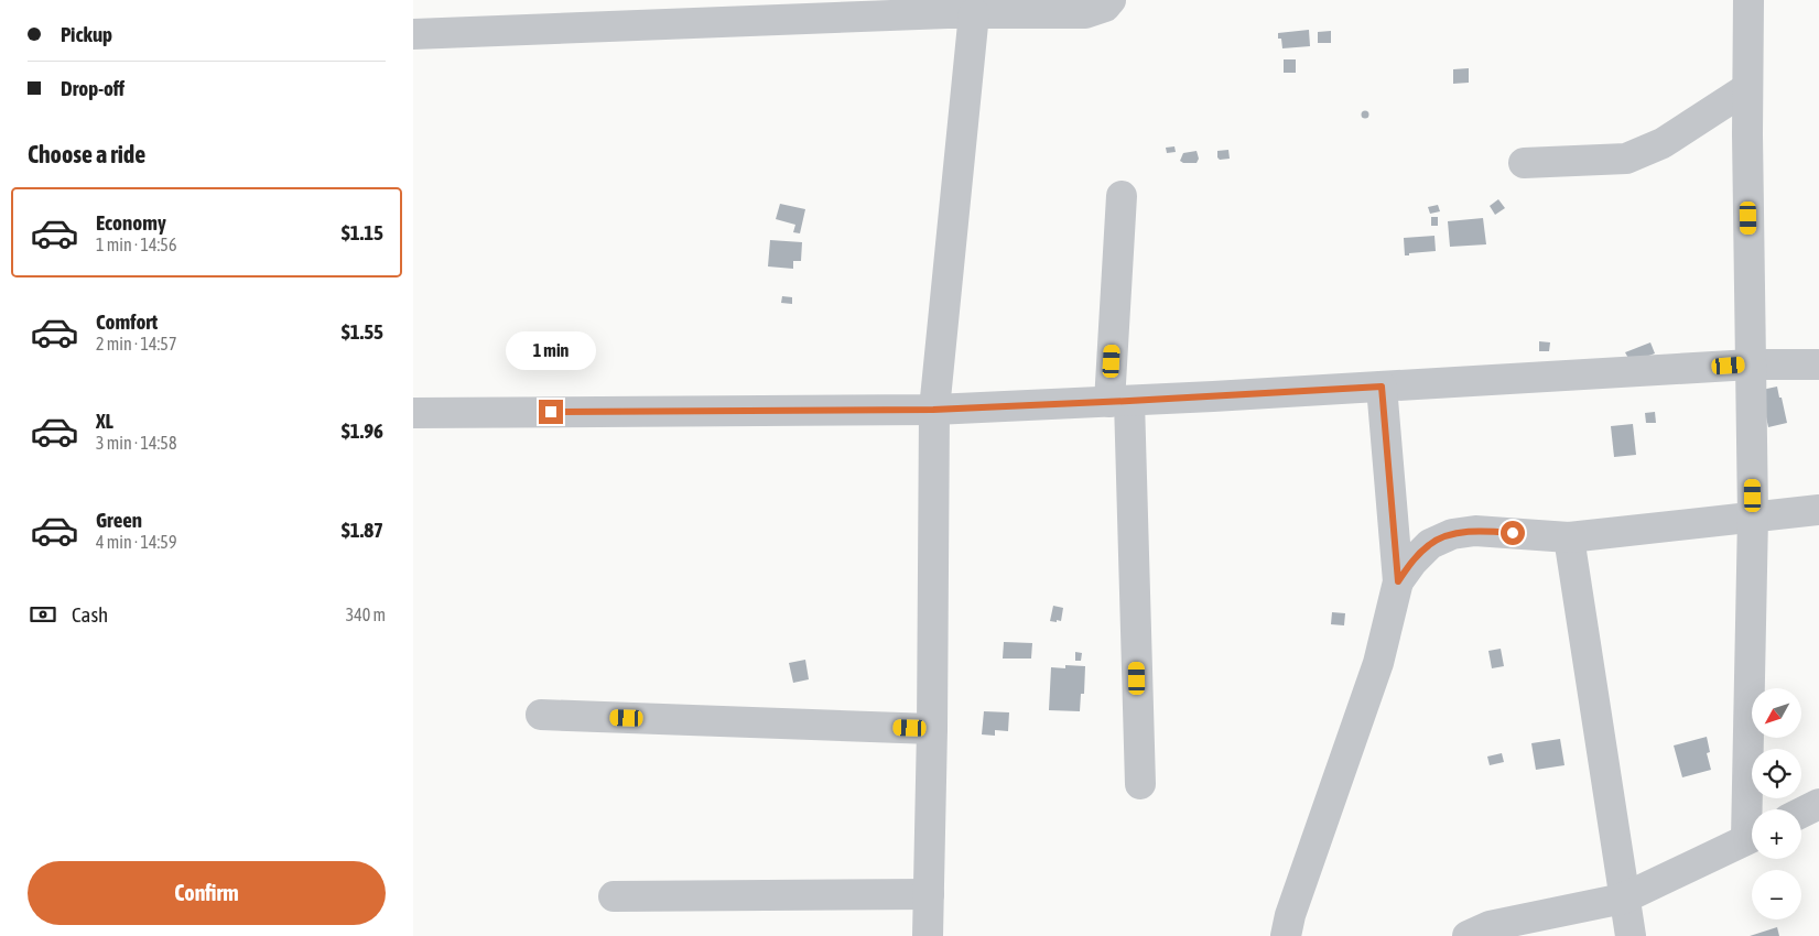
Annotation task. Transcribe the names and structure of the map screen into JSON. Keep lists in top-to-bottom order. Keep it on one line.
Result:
{"north":"bottom left","page":{"banner":["Pickup","Drop-off"],"heading":"Choose a ride","list":[{"name":"Economy","note":"1 min · 14:56","value":"$1.15"},{"name":"Comfort","note":"2 min · 14:57","value":"$1.55"},{"name":"XL","note":"3 min · 14:58","value":"$1.96"},{"name":"Green","note":"4 min · 14:59","value":"$1.87"}],"bubble":"1 min","pay":["Cash","340 m"],"map_buttons":["+","−"],"buttons":"Confirm"}}
